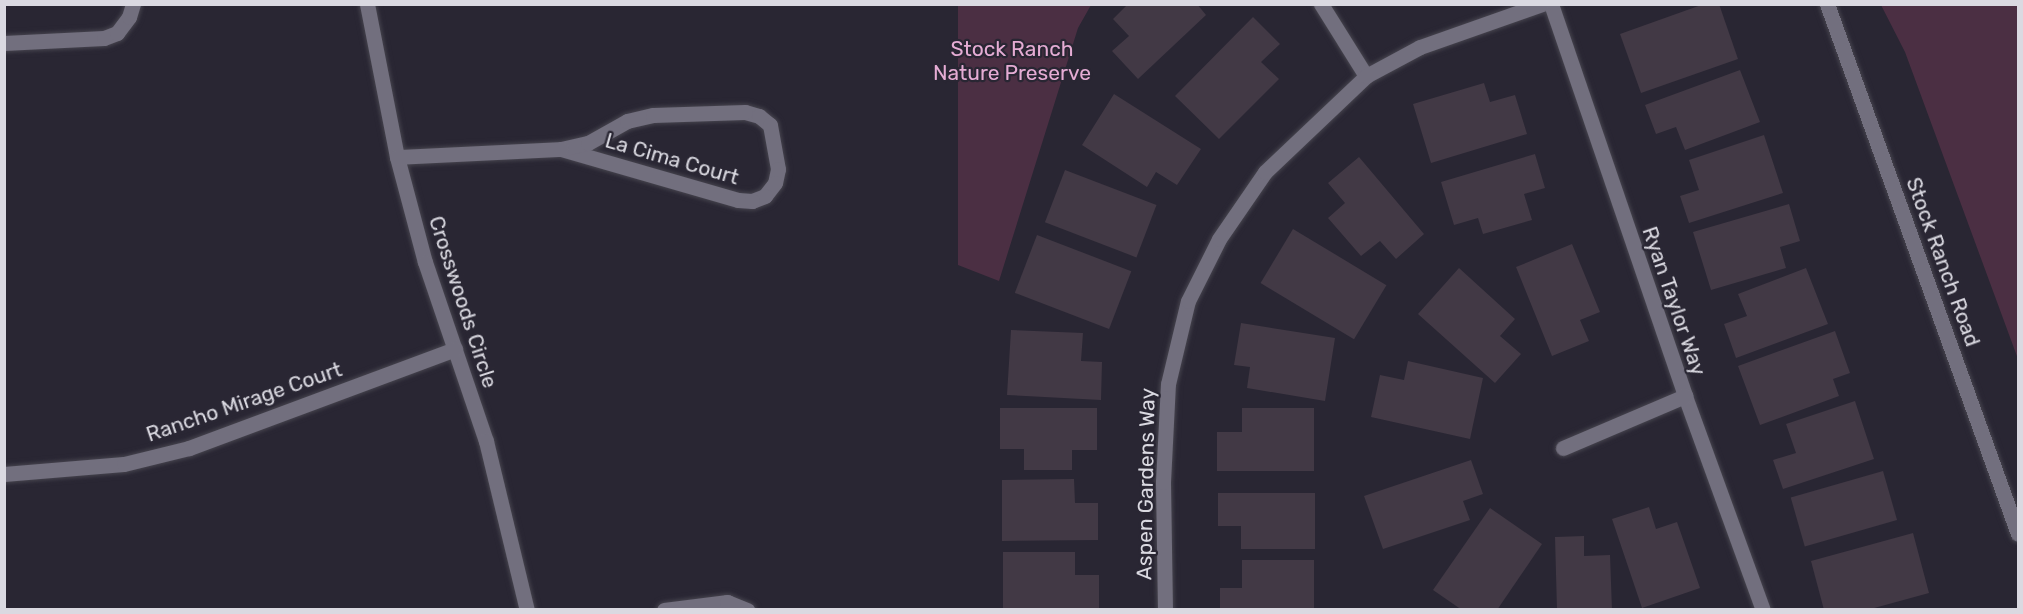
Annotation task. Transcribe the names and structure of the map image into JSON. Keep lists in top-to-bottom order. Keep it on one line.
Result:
{"streets":{"street":["La Cima Court","Stock Ranch Road","Ryan Taylor Way","Crosswoods Circle","Rancho Mirage Court","Aspen Gardens Way"]},"crossings":[["La Cima Court","Crosswoods Circle"],["Crosswoods Circle","Rancho Mirage Court"]],"parks":["Stock Ranch Nature Preserve"]}
